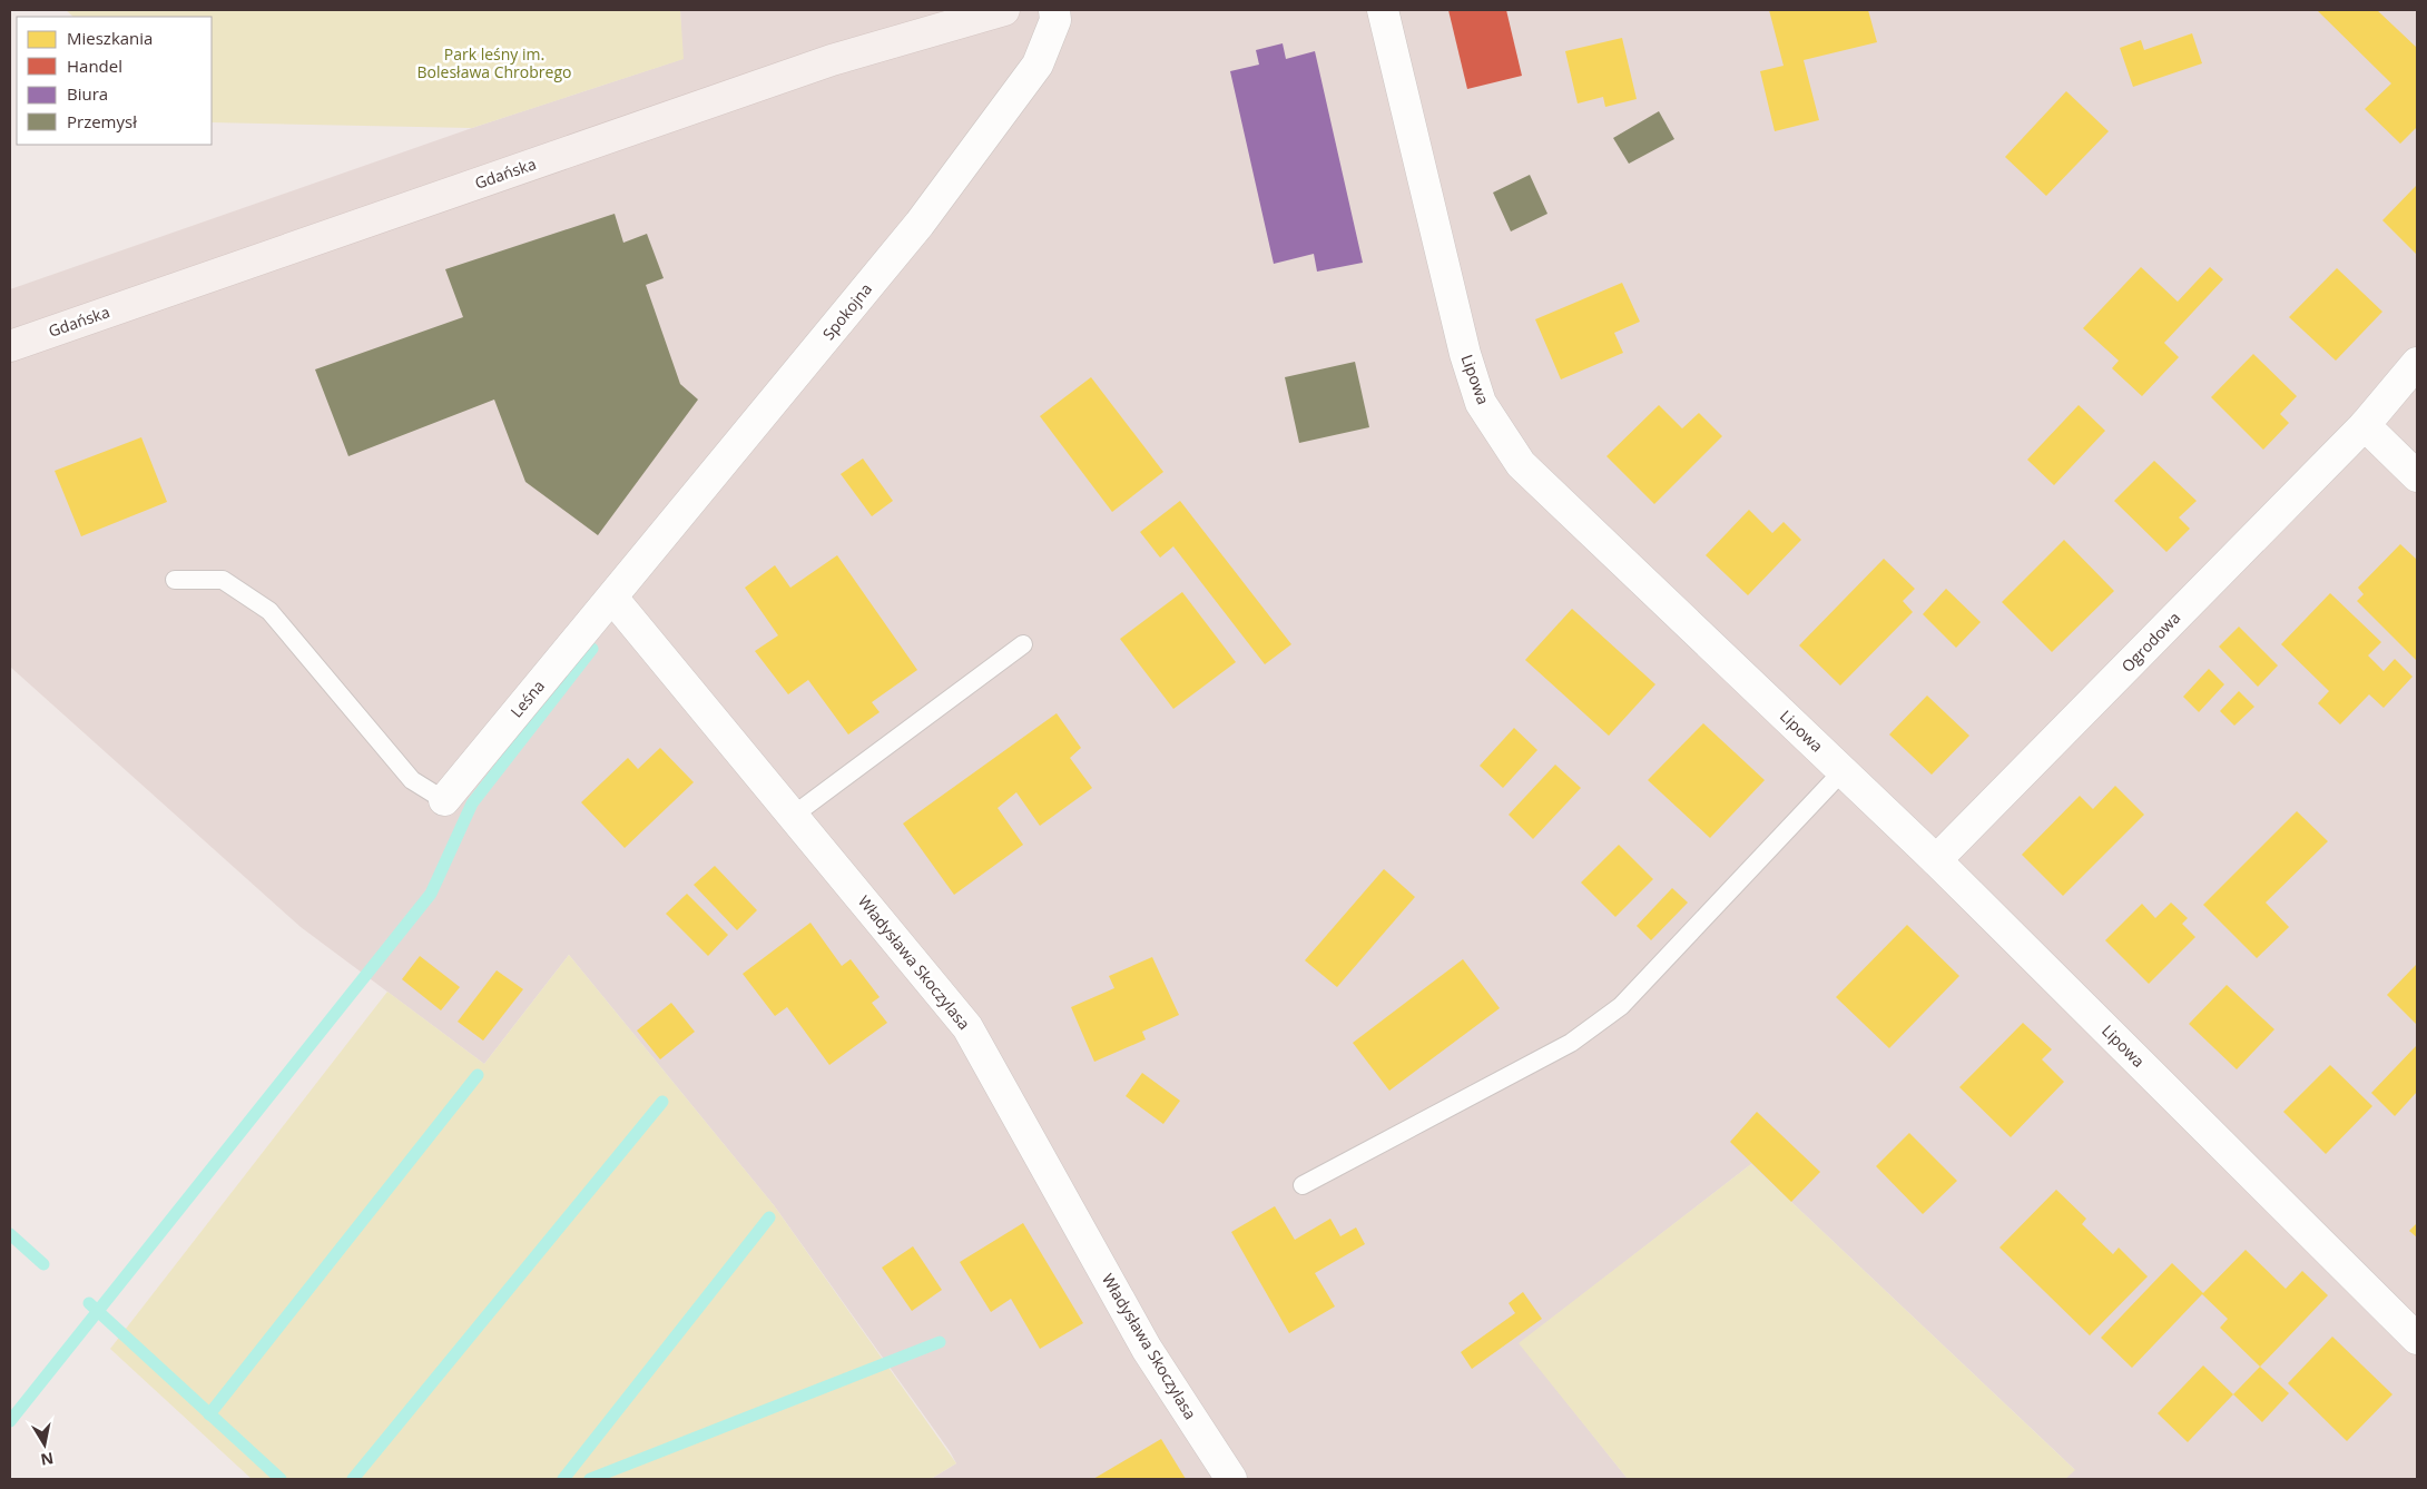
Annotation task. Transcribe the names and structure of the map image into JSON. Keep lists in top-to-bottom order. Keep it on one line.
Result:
{"streets":{"main road":["Gdańska"],"street":["Spokojna","Lipowa","Ogrodowa","Leśna","Władysława Skoczylasa"]},"crossings":[["Spokojna","Leśna"],["Spokojna","Władysława Skoczylasa"],["Lipowa","Ogrodowa"],["Leśna","Władysława Skoczylasa"]],"parks":["Park leśny im. Bolesława Chrobrego"],"legend":["Mieszkania","Handel","Biura","Przemysł"],"north":"bottom"}
